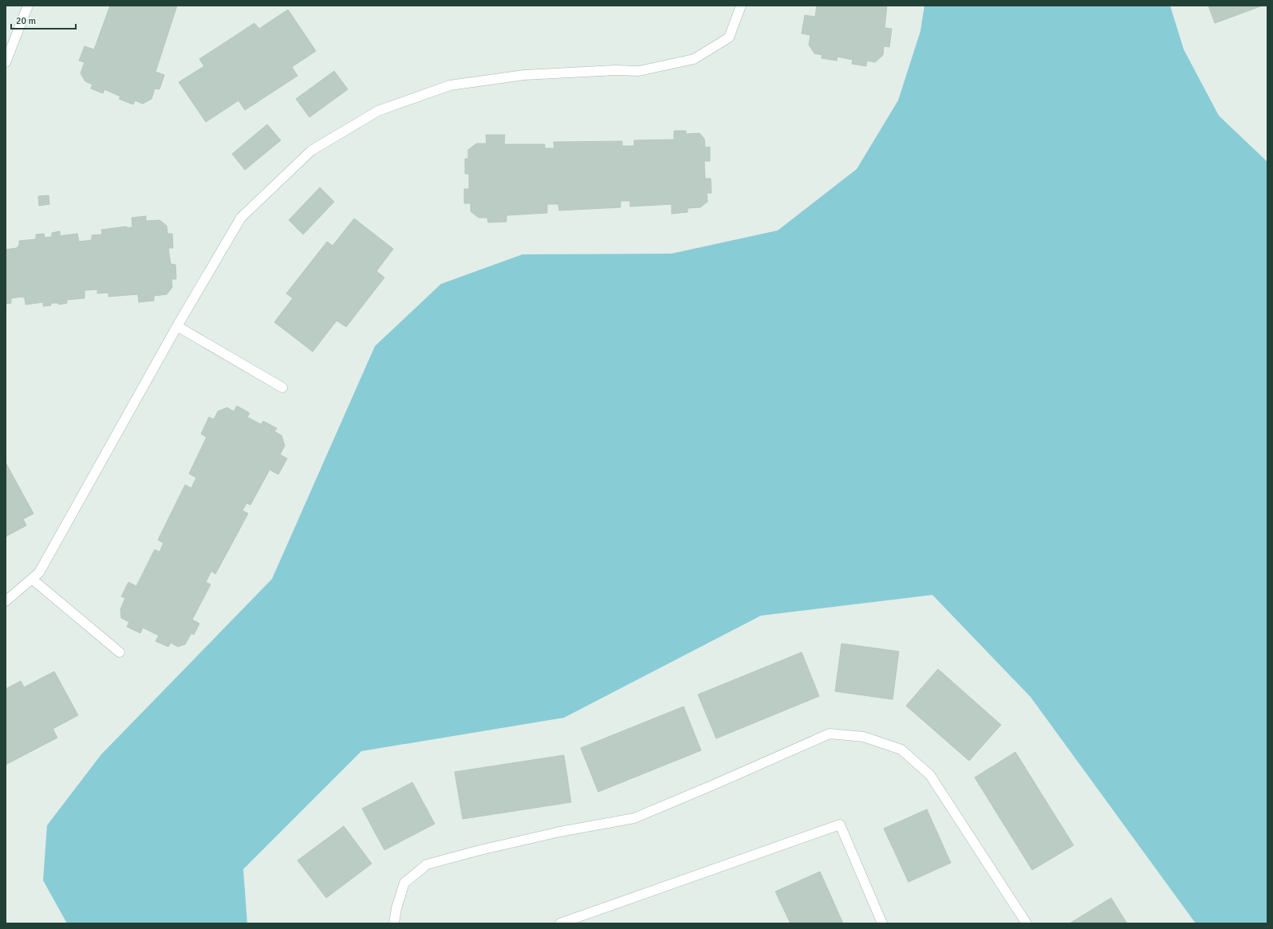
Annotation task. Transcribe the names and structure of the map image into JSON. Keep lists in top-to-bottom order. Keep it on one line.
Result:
{"scale_bar":"20 m"}
